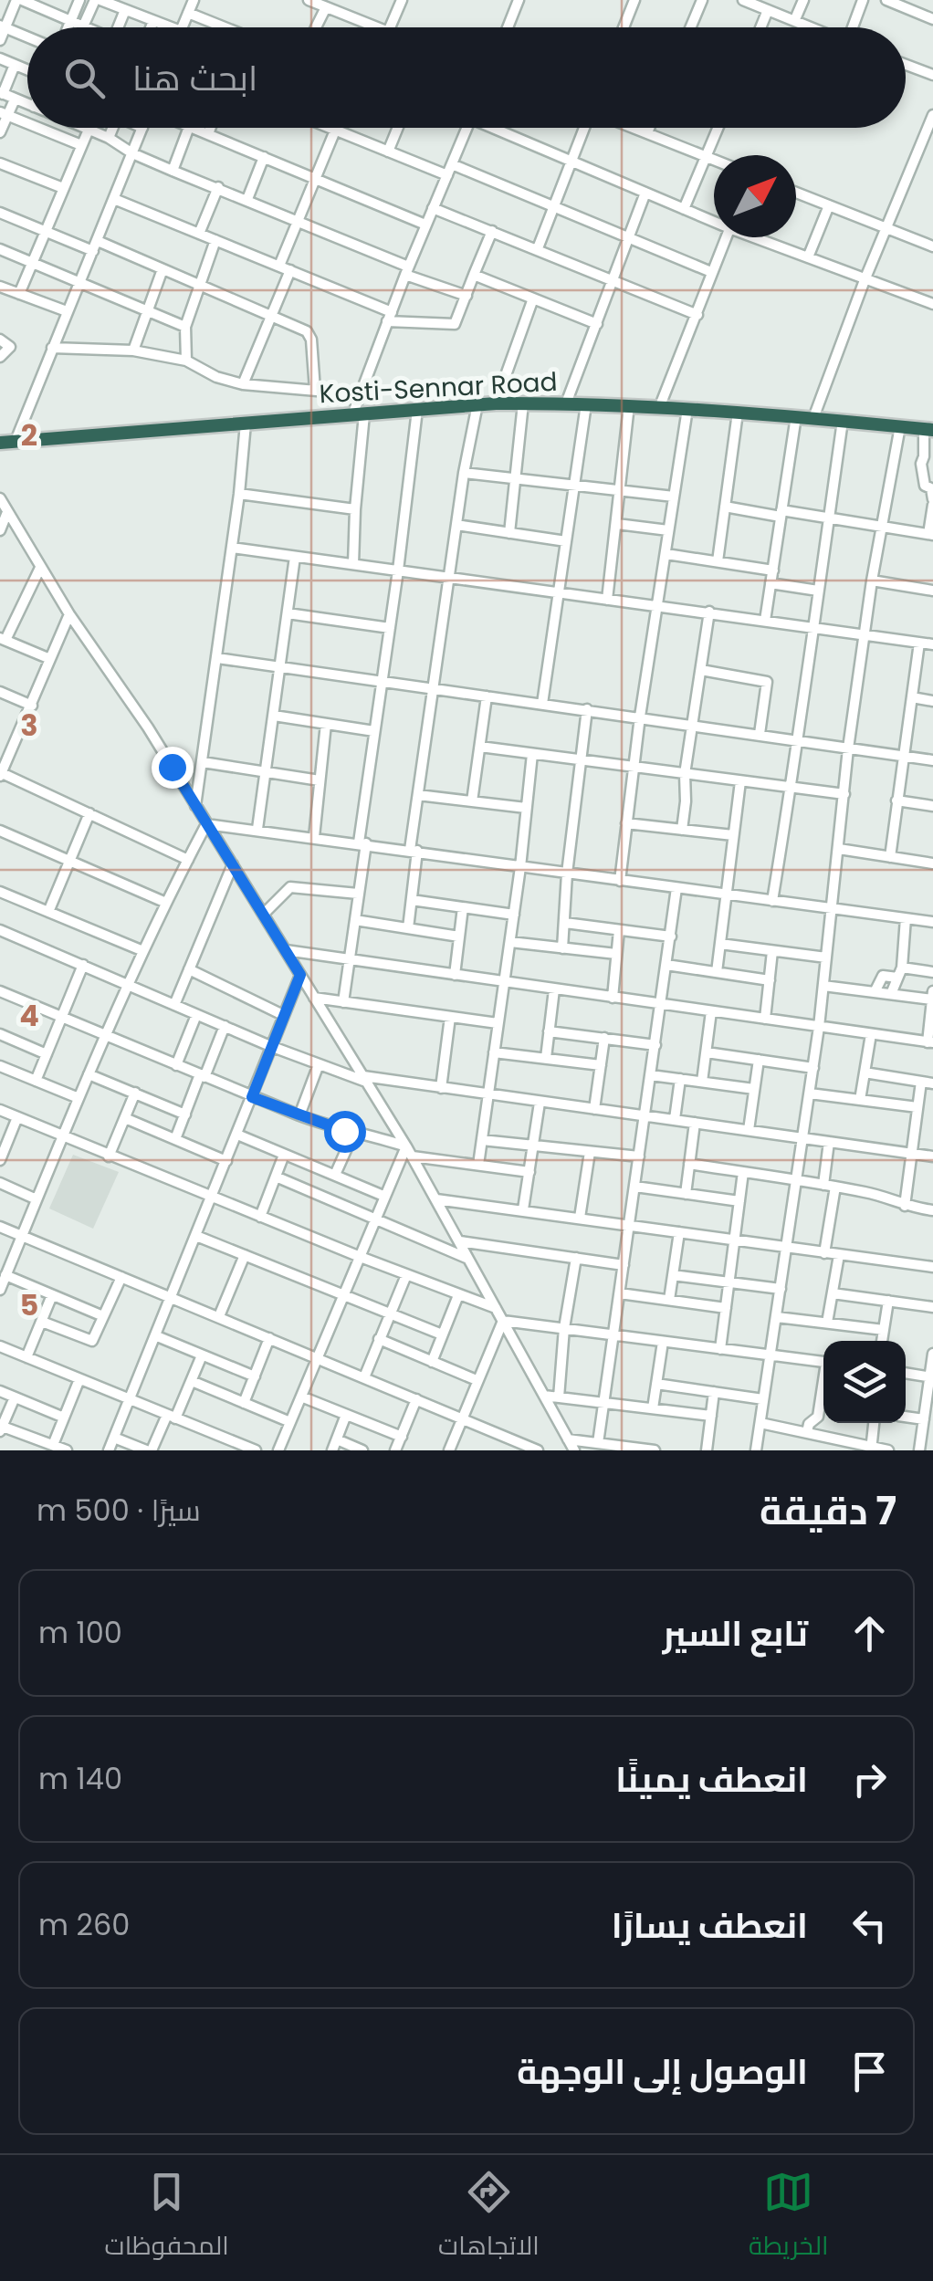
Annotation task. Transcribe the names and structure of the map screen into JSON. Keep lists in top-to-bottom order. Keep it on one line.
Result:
{"streets":{"highway":["Kosti-Sennar Road"]},"north":"top right","page":{"search":"ابحث هنا","heading":["7 دقيقة","سيرًا · 500 m"],"list":[["تابع السير","100 m"],["انعطف يمينًا","140 m"],["انعطف يسارًا","260 m"],"الوصول إلى الوجهة"],"nav":["الخريطة","الاتجاهات","المحفوظات"]},"grid":{"rows":["2","3","4","5"]}}
